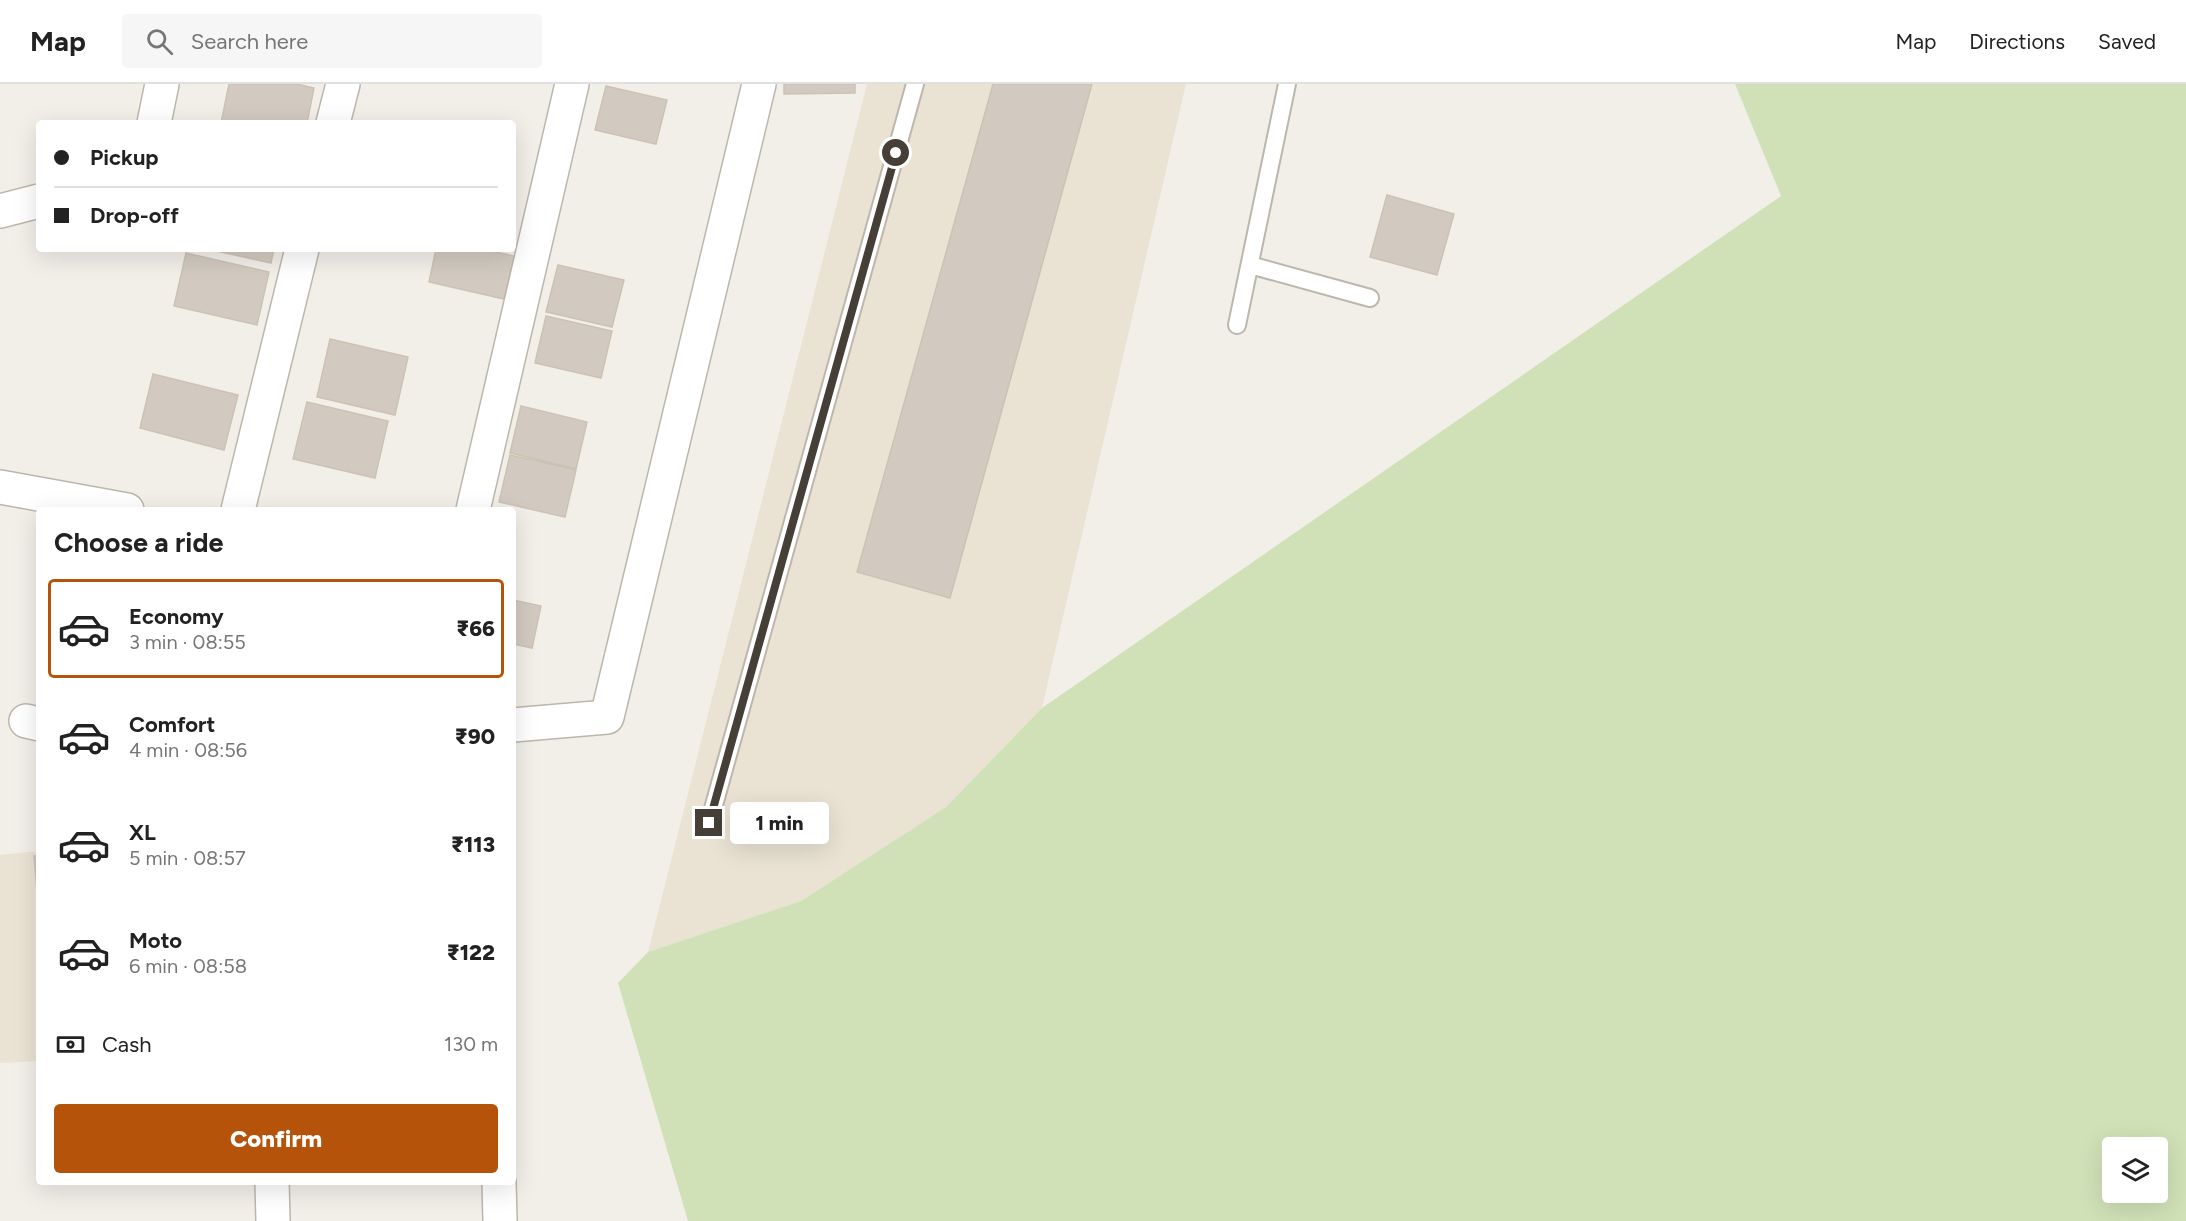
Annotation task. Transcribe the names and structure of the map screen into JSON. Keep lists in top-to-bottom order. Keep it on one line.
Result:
{"page":{"header":"Map","search":"Search here","nav":["Map","Directions","Saved"],"banner":["Pickup","Drop-off"],"heading":"Choose a ride","list":[{"name":"Economy","note":"3 min · 08:55","value":"₹66"},{"name":"Comfort","note":"4 min · 08:56","value":"₹90"},{"name":"XL","note":"5 min · 08:57","value":"₹113"},{"name":"Moto","note":"6 min · 08:58","value":"₹122"}],"bubble":"1 min","pay":["Cash","130 m"],"buttons":"Confirm"}}
